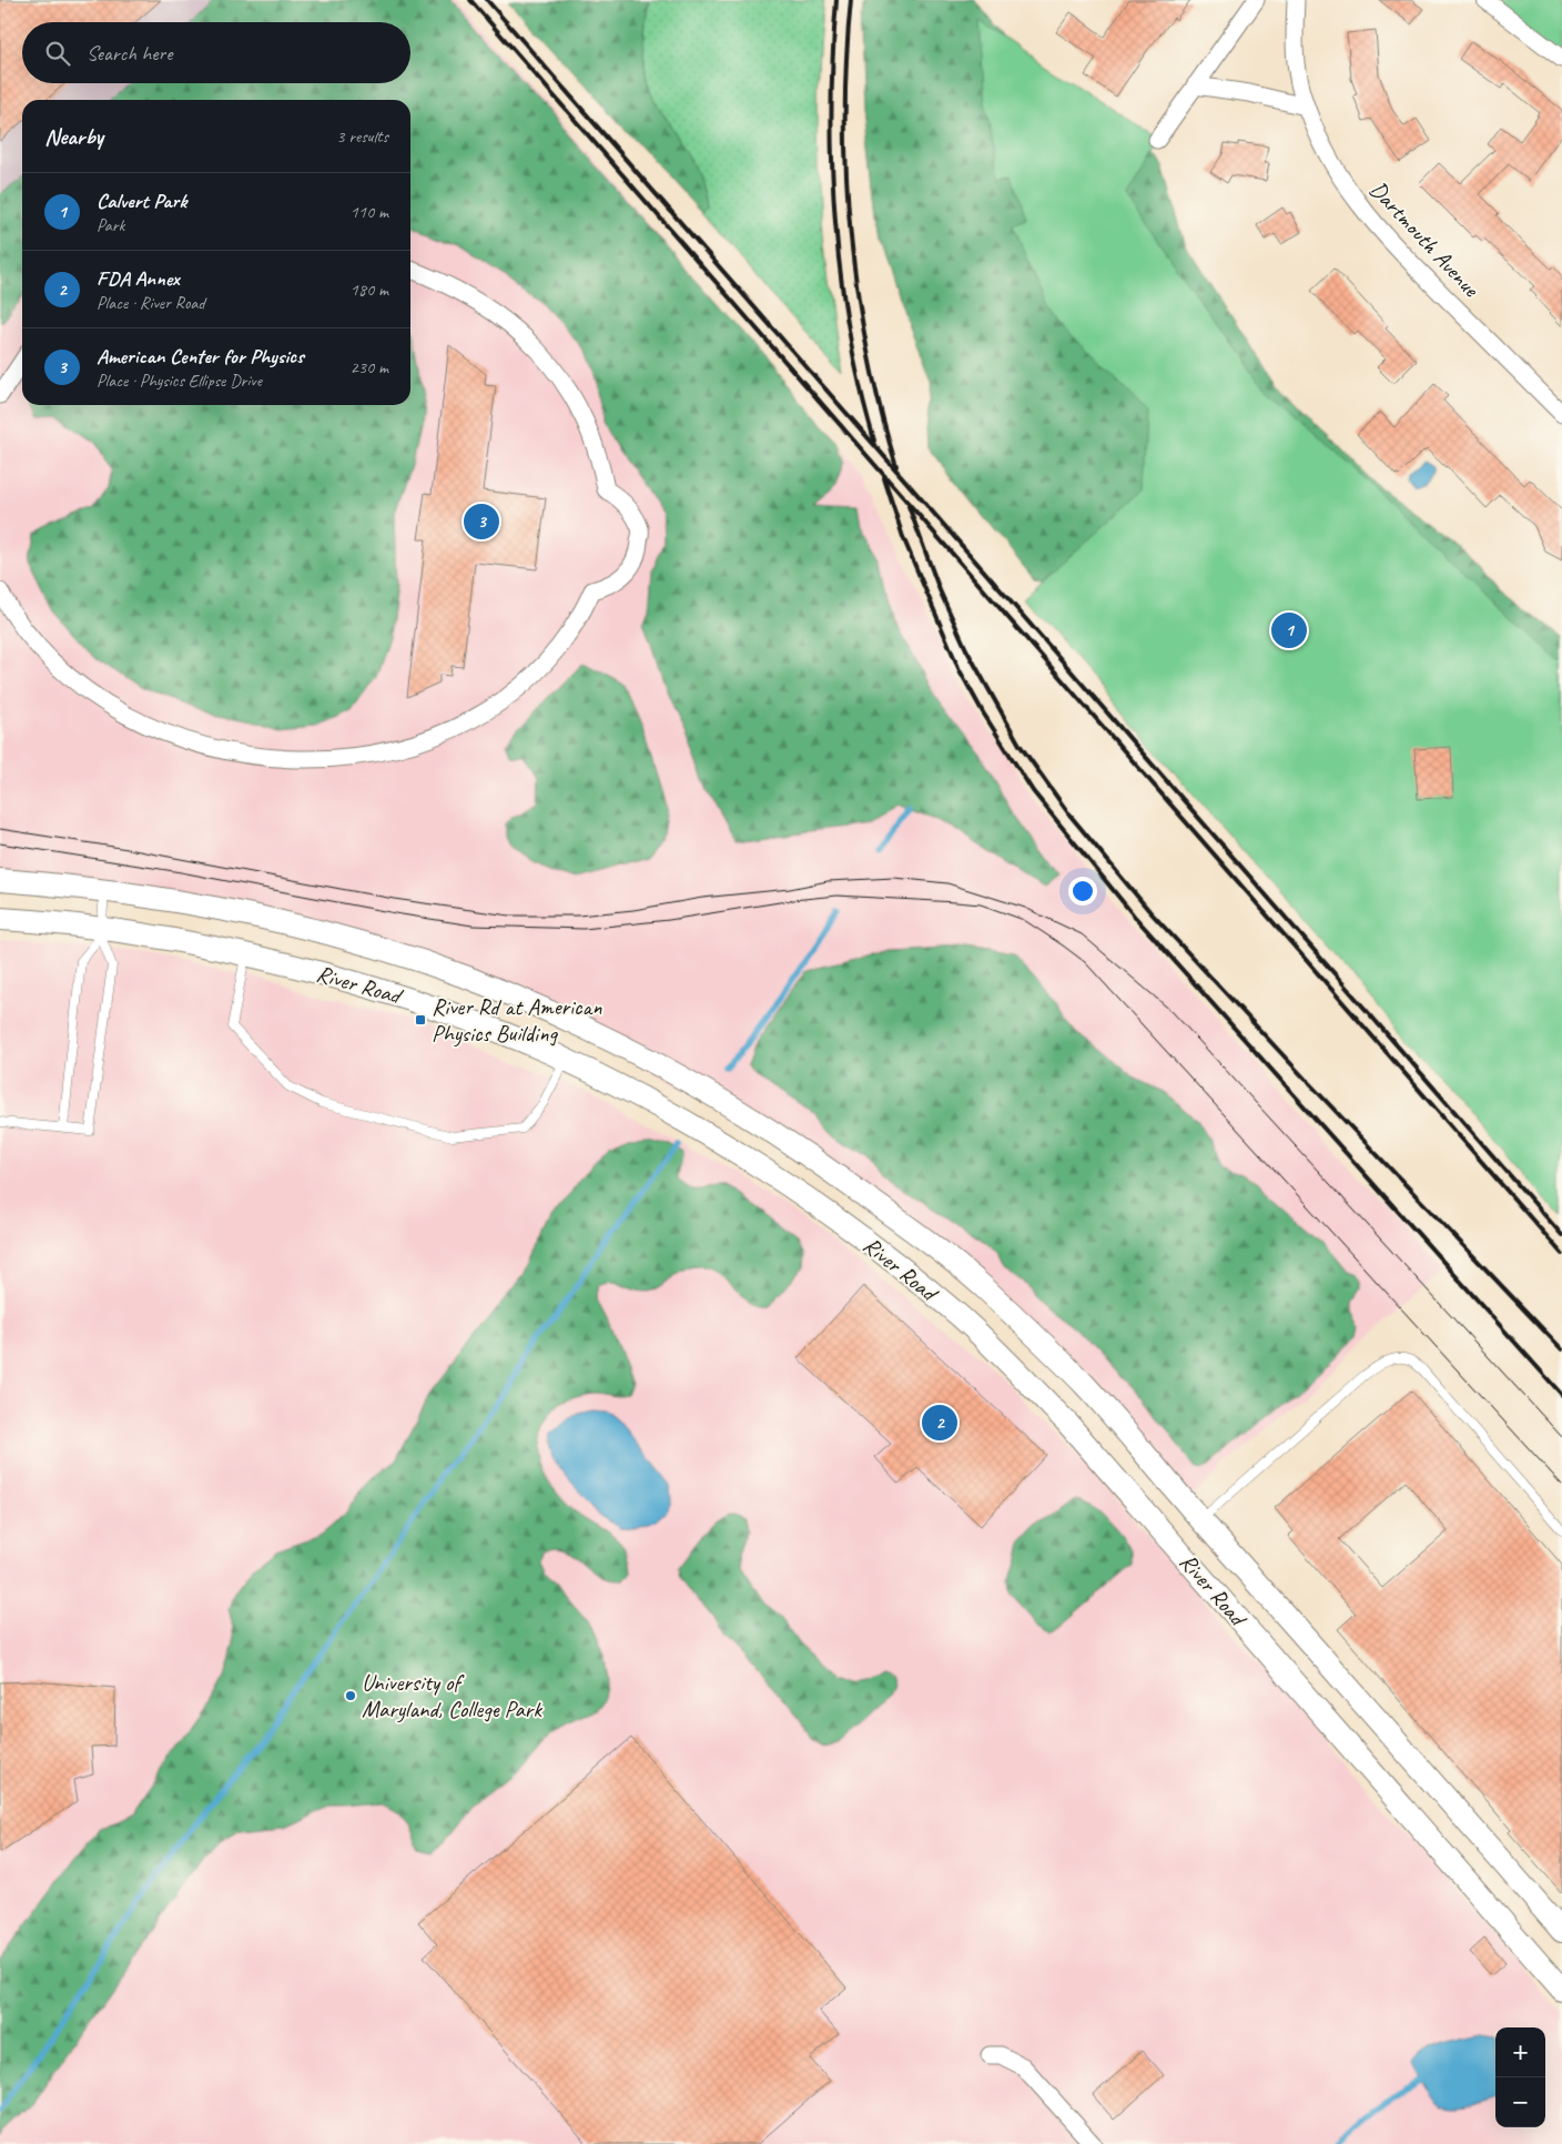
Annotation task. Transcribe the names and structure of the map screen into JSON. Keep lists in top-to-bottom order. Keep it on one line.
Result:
{"streets":{"street":["Dartmouth Avenue","River Road"]},"places":{"transit":["River Rd at American Physics Building"],"other":["University of Maryland, College Park"]},"page":{"search":"Search here","heading":["Nearby","3 results"],"list":[{"mark":"1","name":"Calvert Park","note":"Park","value":"110 m"},{"mark":"2","name":"FDA Annex","note":"Place · River Road","value":"180 m"},{"mark":"3","name":"American Center for Physics","note":"Place · Physics Ellipse Drive","value":"230 m"}],"pins":["3","1","2"],"map_buttons":["+","−"]}}
